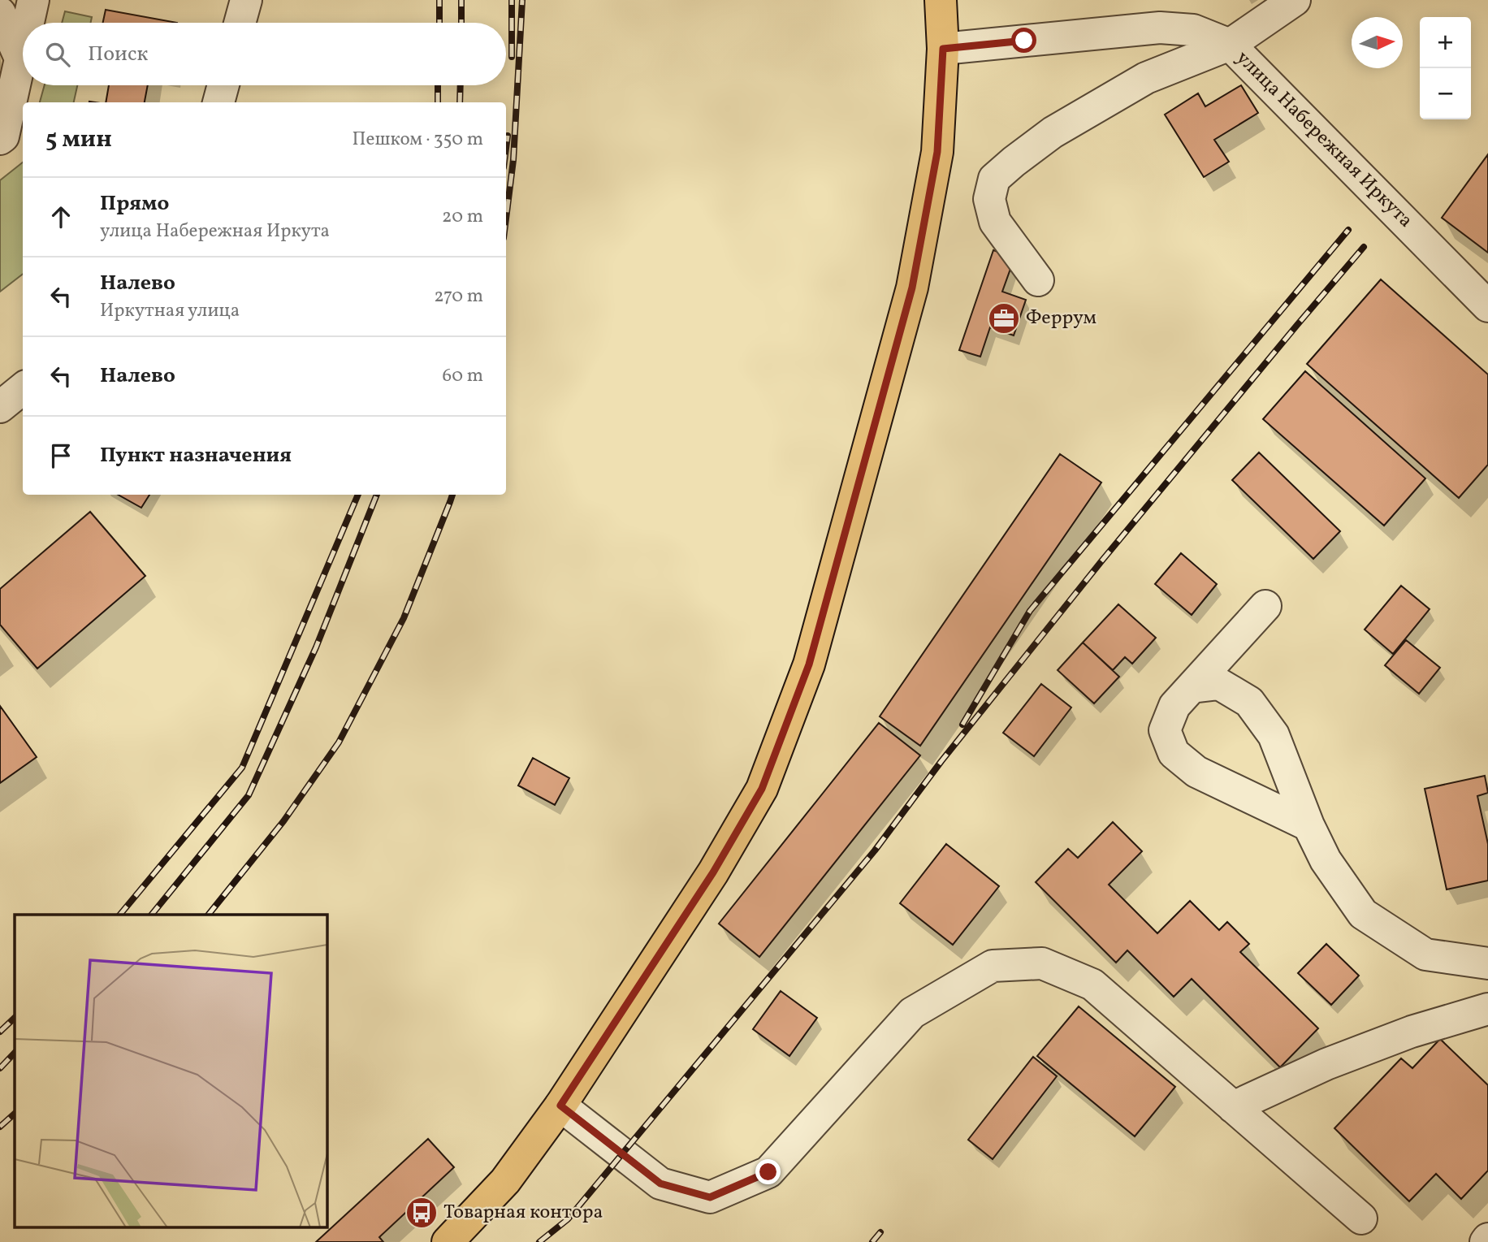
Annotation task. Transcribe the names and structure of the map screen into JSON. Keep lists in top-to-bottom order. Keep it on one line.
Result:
{"streets":{"street":["улица Набережная Иркута"]},"places":{"office":["Феррум"],"bus stop":["Товарная контора"]},"north":"right","page":{"map_buttons":["+","−"],"search":"Поиск","heading":["5 мин","Пешком · 350 m"],"list":[["Прямо","улица Набережная Иркута","20 m"],["Налево","Иркутная улица","270 m"],["Налево","60 m"],"Пункт назначения"]}}
